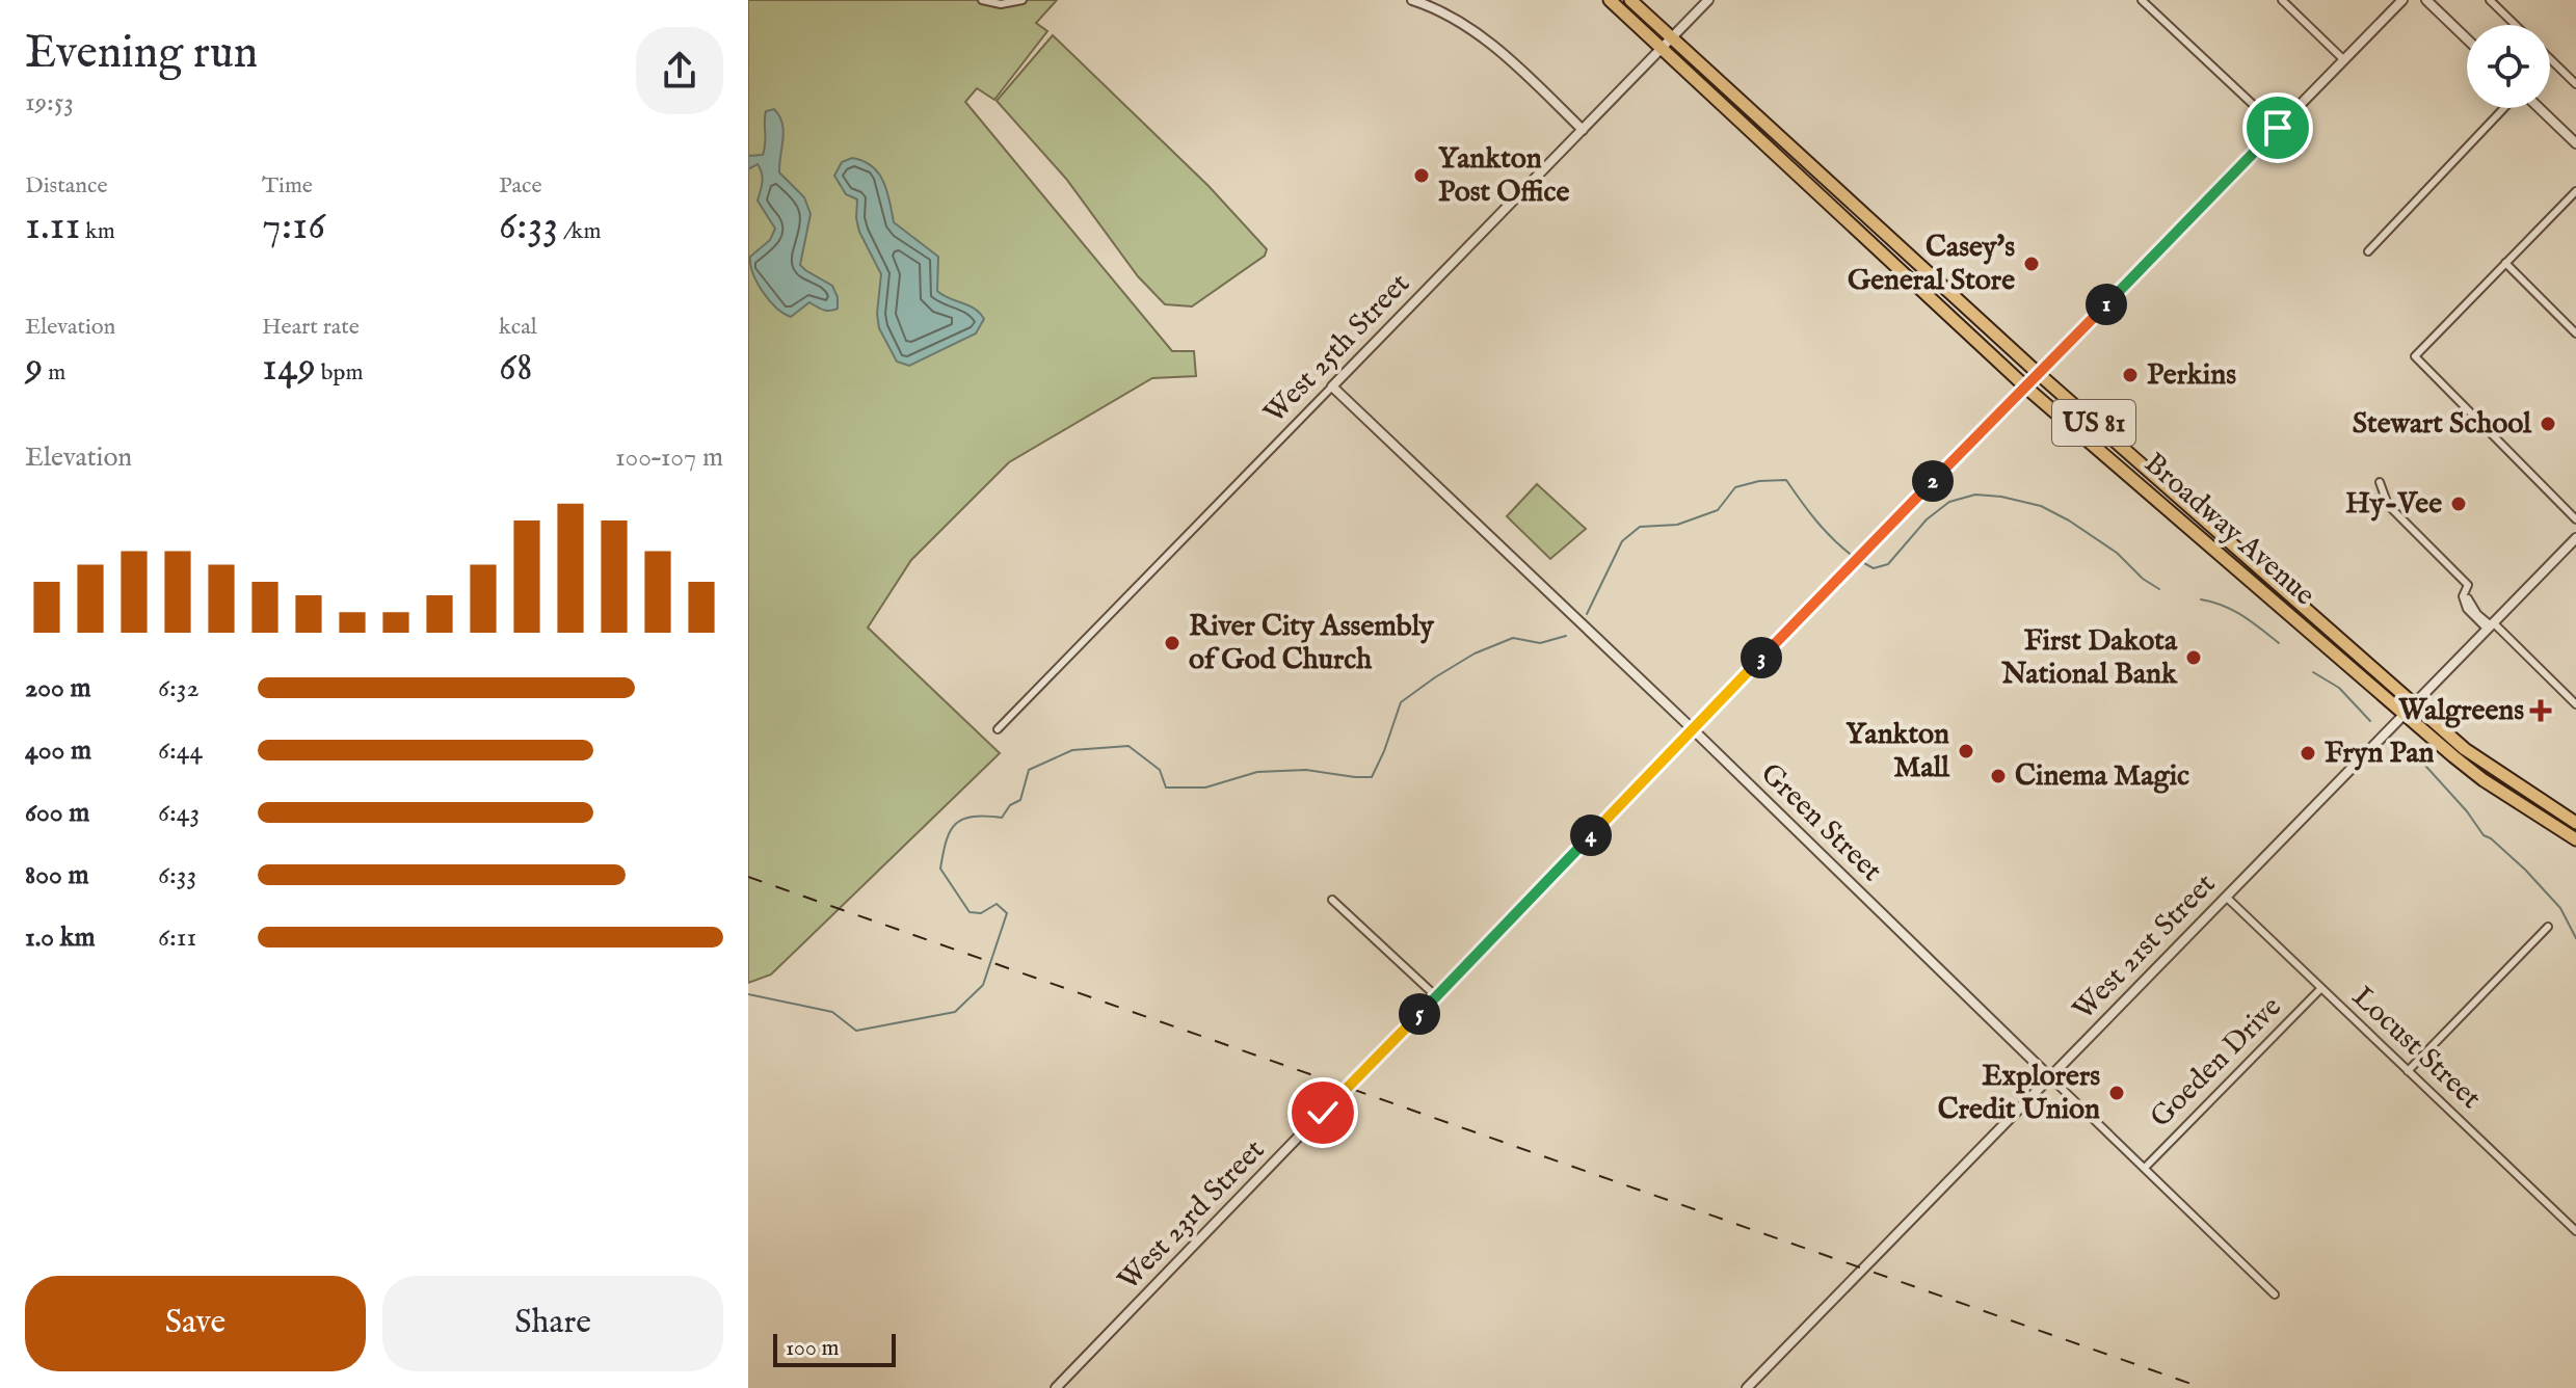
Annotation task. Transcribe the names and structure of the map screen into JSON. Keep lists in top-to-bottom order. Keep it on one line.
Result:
{"streets":{"highway":["US 81","Broadway Avenue"],"street":["West 25th Street","Green Street","West 21st Street","Locust Street","Goeden Drive","West 23rd Street"]},"crossings":[["West 25th Street","Broadway Avenue"],["West 25th Street","Green Street"],["Broadway Avenue","West 21st Street"],["Broadway Avenue","West 23rd Street"],["Green Street","West 21st Street"],["Green Street","Goeden Drive"],["Green Street","West 23rd Street"],["West 21st Street","Locust Street"],["Locust Street","Goeden Drive"]],"places":{"other":["Yankton Post Office","Casey's General Store","Perkins","Stewart School","Hy-Vee","River City Assembly of God Church","First Dakota National Bank","Yankton Mall","Fryn Pan","Cinema Magic","Explorers Credit Union"],"health":["Walgreens"]},"scale_bar":"100 m","page":{"heading":["Evening run","19:53"],"stats":[["Distance","1.11 km"],["Time","7:16"],["Pace","6:33 /km"],["Elevation","9 m"],["Heart rate","149 bpm"],["kcal","68"]],"pins":["1","2","3","4","5"],"chart":["Elevation","100–107 m"],"list":[{"name":"200 m","note":"6:32"},{"name":"400 m","note":"6:44"},{"name":"600 m","note":"6:43"},{"name":"800 m","note":"6:33"},{"name":"1.0 km","note":"6:11"}],"buttons":["Save","Share"],"scale":"100 m"}}
